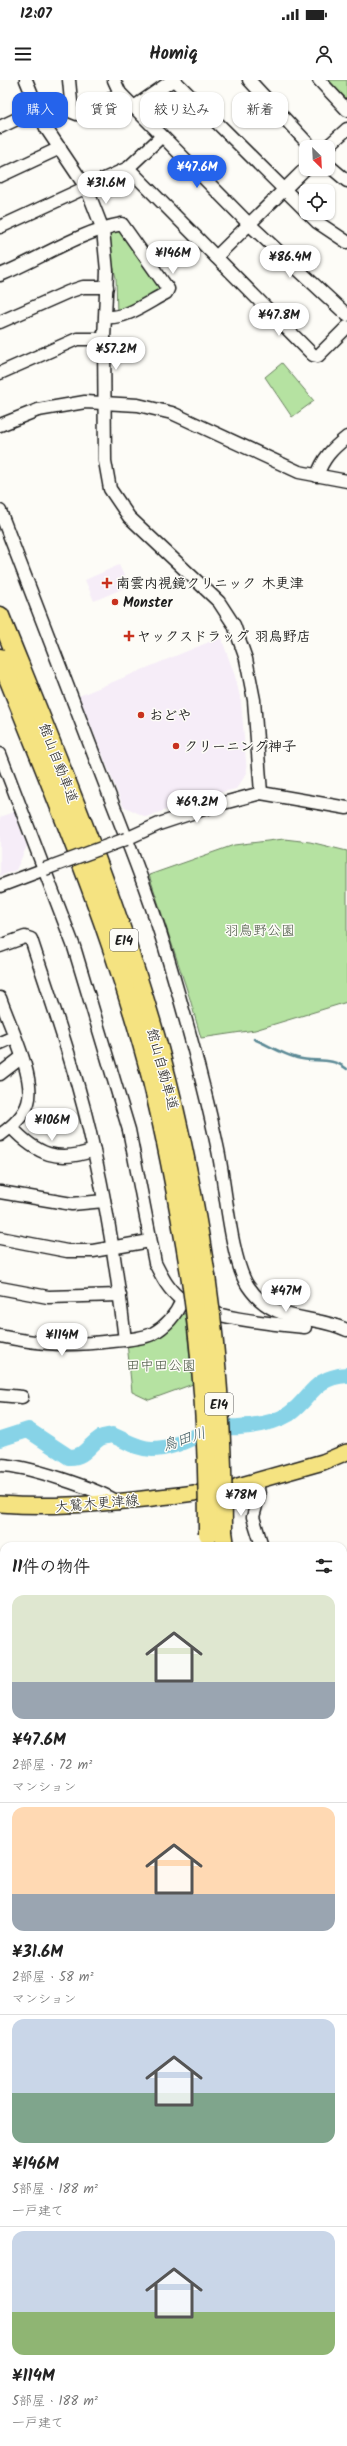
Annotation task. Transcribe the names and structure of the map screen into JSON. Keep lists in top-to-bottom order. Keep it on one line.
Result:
{"streets":{"highway":["館山自動車道","E14"],"main road":["大鷲木更津線"]},"water":["鳥田川"],"parks":["羽鳥野公園","田中田公園"],"places":{"health":["南雲内視鏡クリニック 木更津","ヤックスドラッグ 羽鳥野店"],"other":["Monster","おどや","クリーニング神子"]},"north":"bottom right","page":{"status":"12:07","header":"Homiq","chip":["購入","賃貸","絞り込み","新着"],"price":["¥47.6M","¥31.6M","¥146M","¥86.4M","¥47.8M","¥57.2M","¥69.2M","¥106M","¥47M","¥114M","¥78M"],"heading":"11件の物件","list":[{"name":"¥47.6M","note":"2部屋 · 72 m² · マンション"},{"name":"¥31.6M","note":"2部屋 · 58 m² · マンション"},{"name":"¥146M","note":"5部屋 · 188 m² · 一戸建て"},{"name":"¥114M","note":"5部屋 · 188 m² · 一戸建て"}]}}
